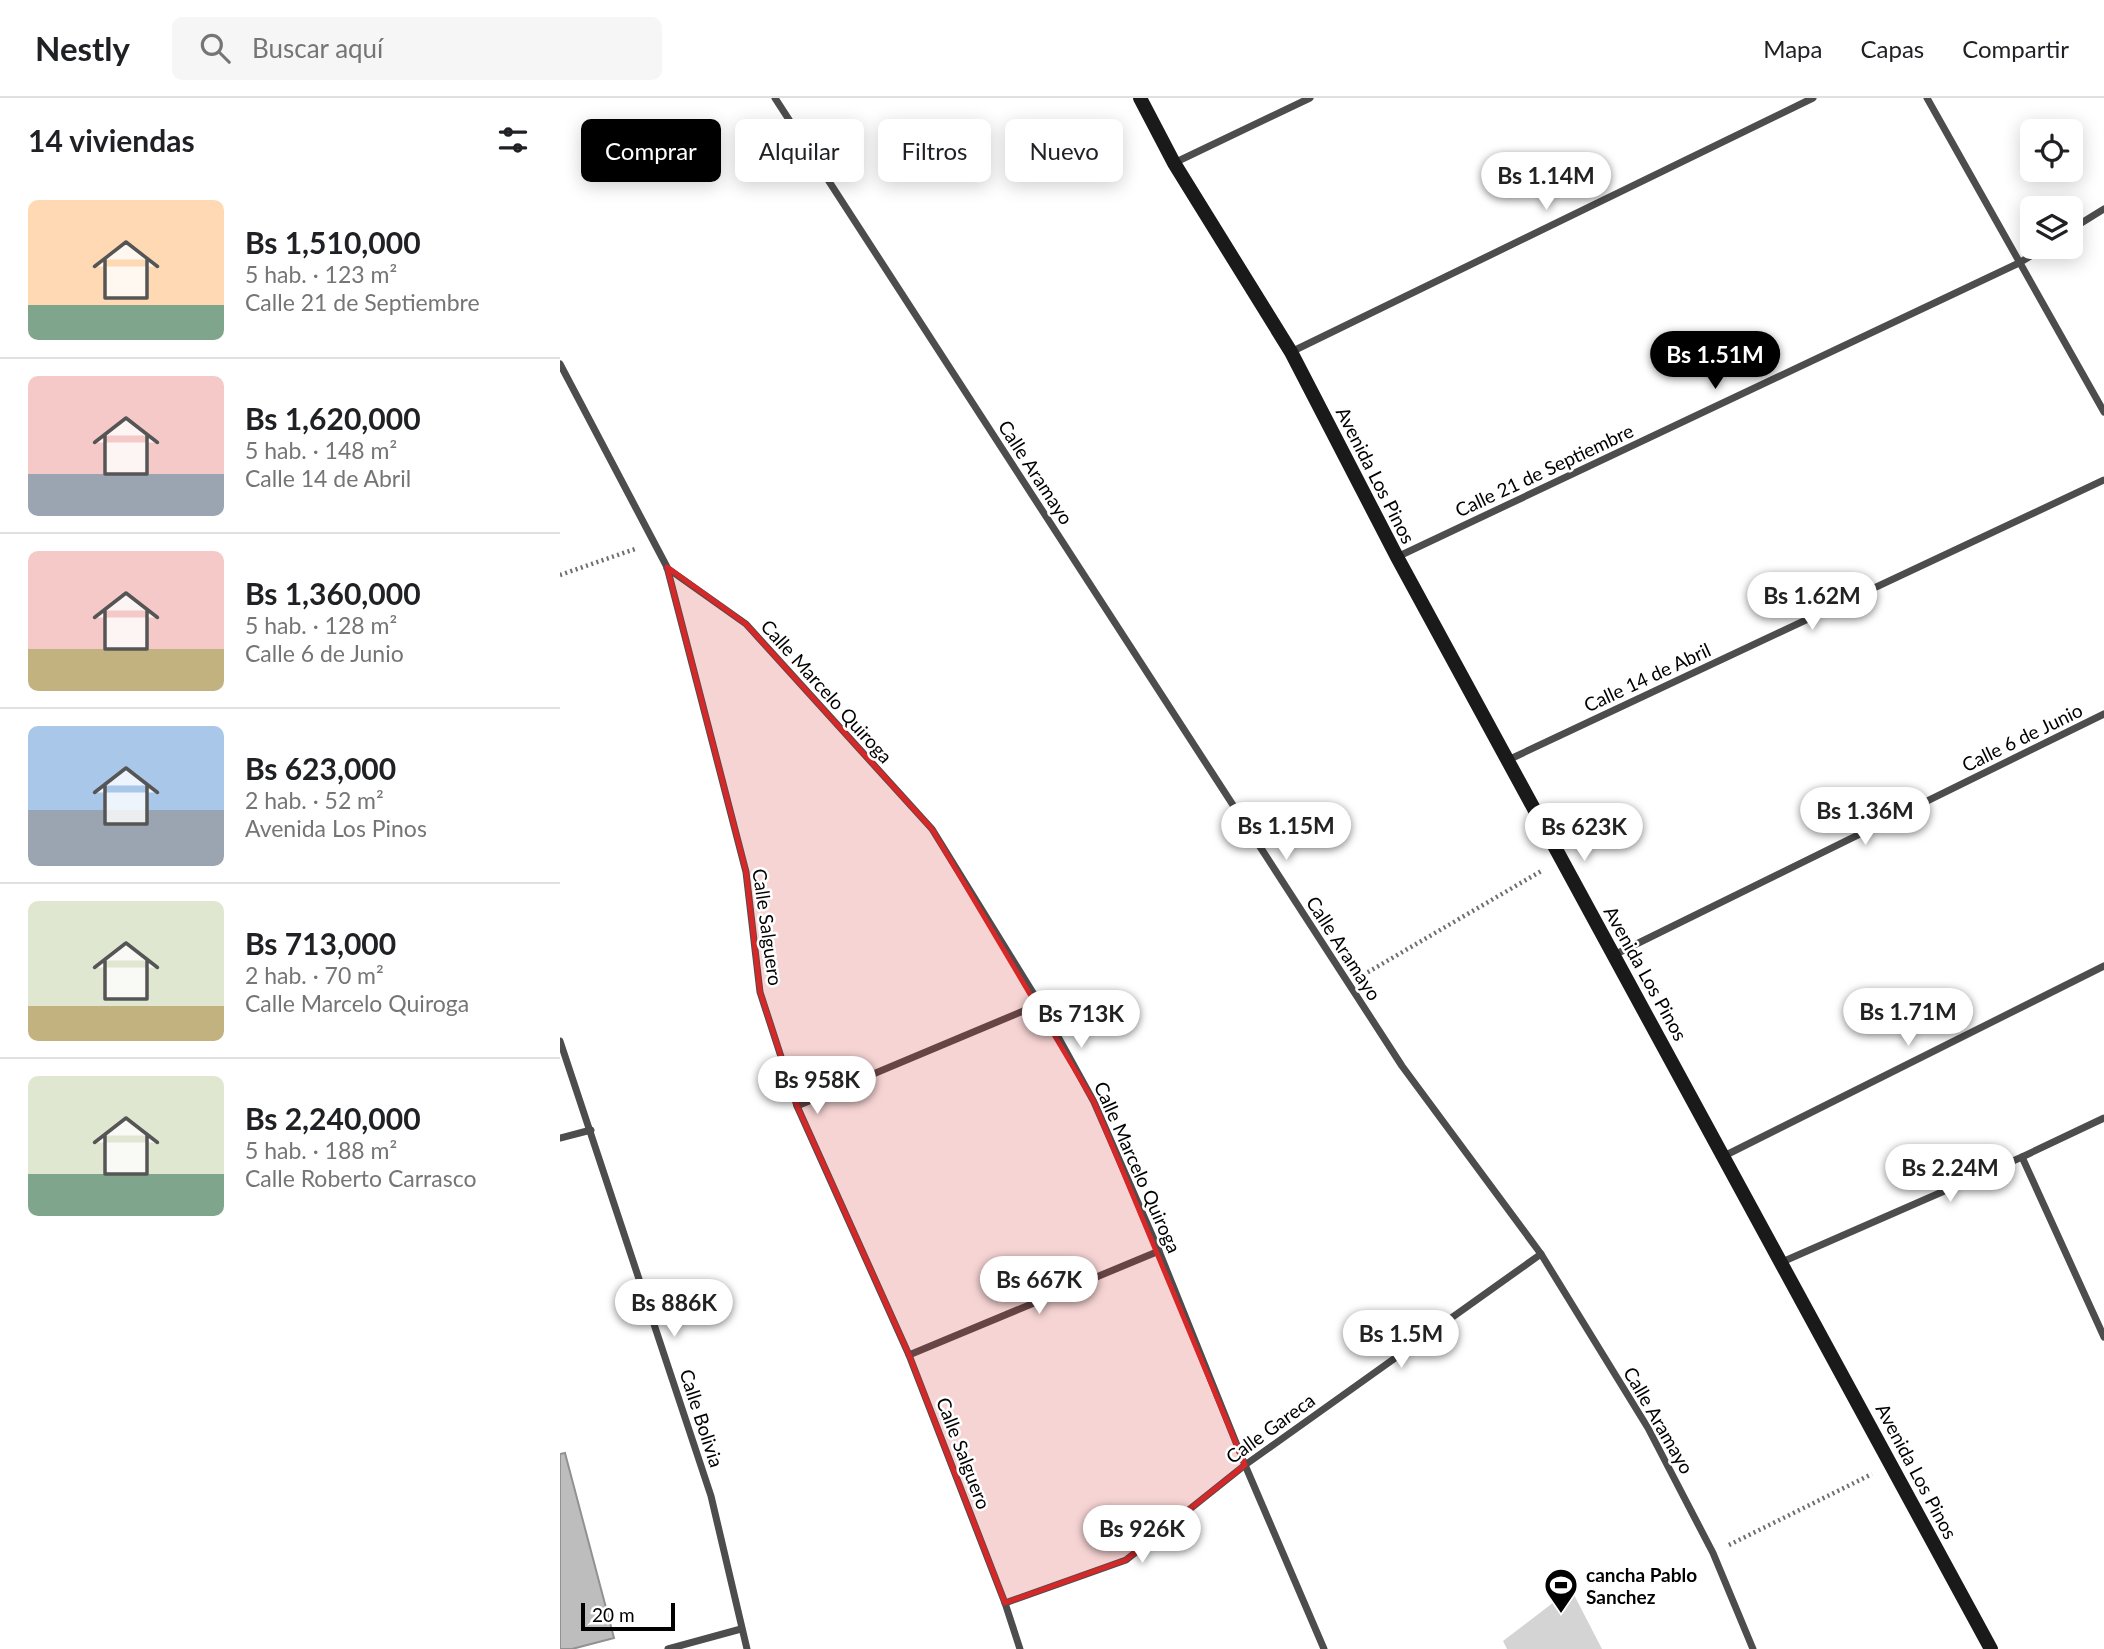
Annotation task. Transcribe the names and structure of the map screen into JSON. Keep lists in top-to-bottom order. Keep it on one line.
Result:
{"streets":{"main road":["Avenida Los Pinos"],"street":["Calle 21 de Septiembre","Calle Aramayo","Calle 14 de Abril","Calle Marcelo Quiroga","Calle 6 de Junio","Calle Salguero","Calle Bolivia","Calle Gareca"]},"crossings":[["Calle 21 de Septiembre","Avenida Los Pinos"],["Calle Aramayo","Calle Gareca"],["Avenida Los Pinos","Calle 14 de Abril"],["Avenida Los Pinos","Calle 6 de Junio"],["Calle Marcelo Quiroga","Calle Salguero"],["Calle Marcelo Quiroga","Calle Gareca"],["Calle Salguero","Calle Gareca"]],"places":{"sports":["cancha Pablo Sanchez"]},"scale_bar":"20 m","page":{"header":"Nestly","search":"Buscar aquí","nav":["Mapa","Capas","Compartir"],"heading":"14 viviendas","chip":["Comprar","Alquilar","Filtros","Nuevo"],"price":["Bs 1.14M","Bs 1.51M","Bs 1.62M","Bs 1.36M","Bs 1.15M","Bs 623K","Bs 1.71M","Bs 713K","Bs 958K","Bs 2.24M","Bs 667K","Bs 886K","Bs 1.5M","Bs 926K"],"list":[{"name":"Bs 1,510,000","note":"5 hab. · 123 m² · Calle 21 de Septiembre"},{"name":"Bs 1,620,000","note":"5 hab. · 148 m² · Calle 14 de Abril"},{"name":"Bs 1,360,000","note":"5 hab. · 128 m² · Calle 6 de Junio"},{"name":"Bs 623,000","note":"2 hab. · 52 m² · Avenida Los Pinos"},{"name":"Bs 713,000","note":"2 hab. · 70 m² · Calle Marcelo Quiroga"},{"name":"Bs 2,240,000","note":"5 hab. · 188 m² · Calle Roberto Carrasco"}],"scale":"20 m"}}
